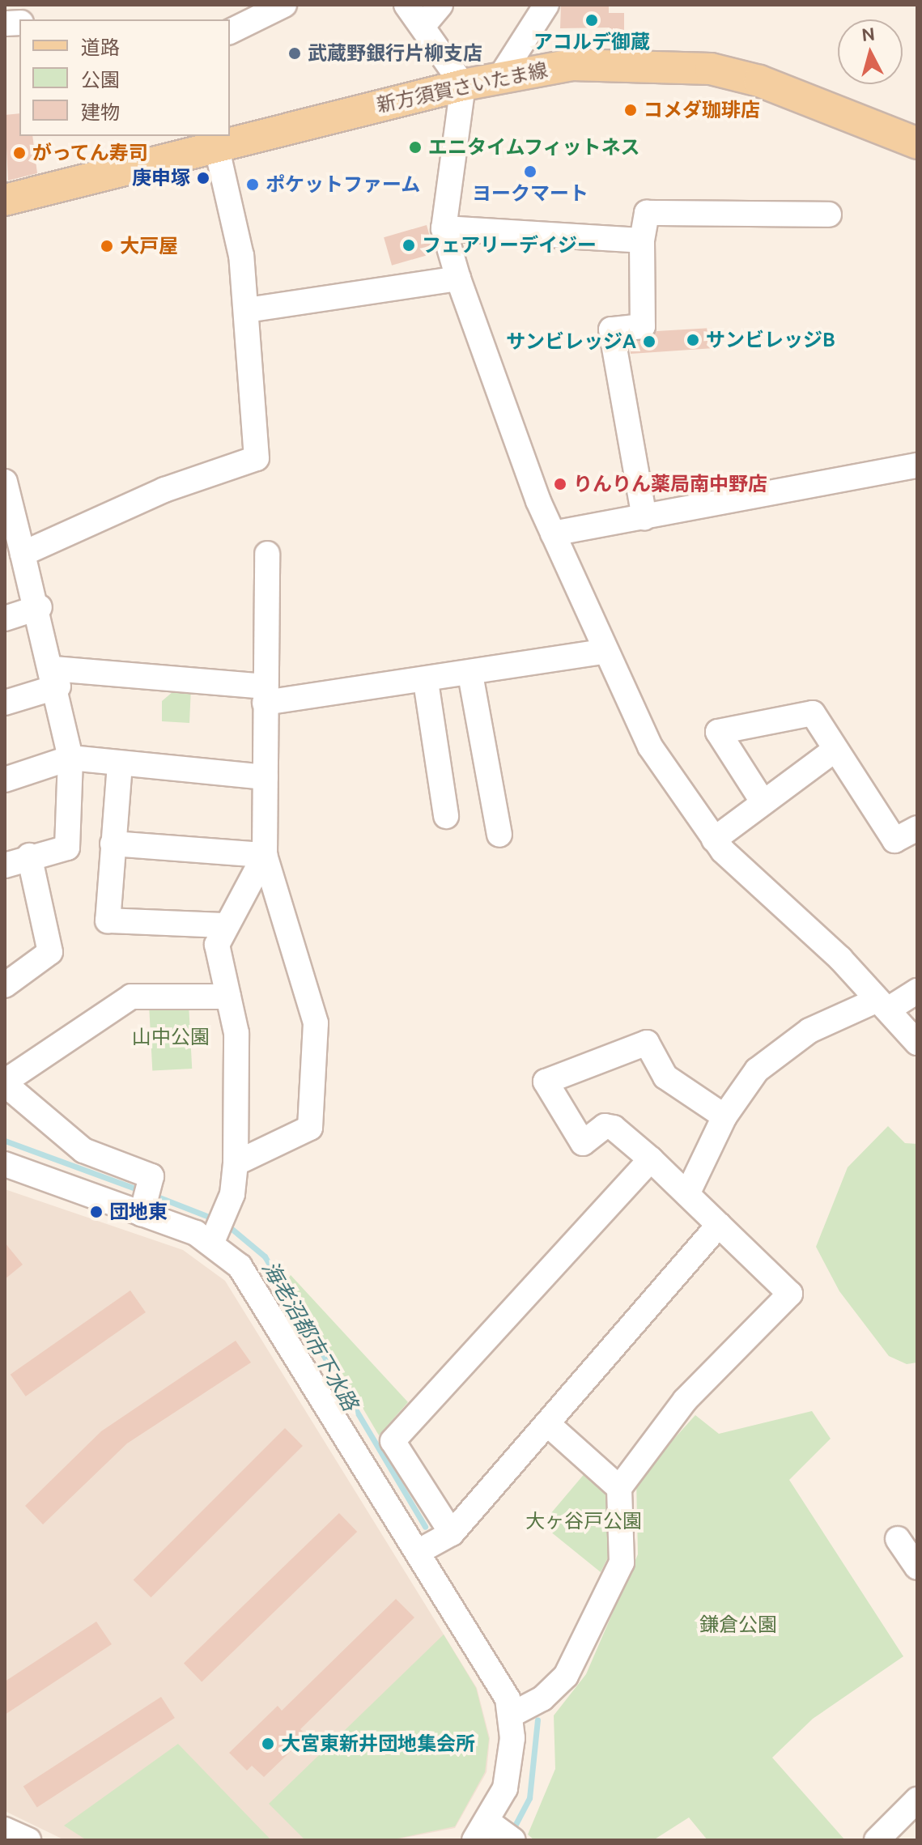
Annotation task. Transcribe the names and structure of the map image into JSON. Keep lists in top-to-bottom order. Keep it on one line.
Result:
{"streets":{"main road":["新方須賀さいたま線"]},"water":["海老沼都市下水路"],"parks":["山中公園","大ヶ谷戸公園","鎌倉公園"],"places":["アコルデ御蔵","武蔵野銀行片柳支店","コメダ珈琲店","エニタイムフィットネス","がってん寿司","ヨークマート","庚申塚","ポケットファーム","フェアリーデイジー","大戸屋","サンビレッジB","サンビレッジA","りんりん薬局南中野店","団地東","大宮東新井団地集会所"],"legend":["道路","公園","建物"],"north":"top"}
